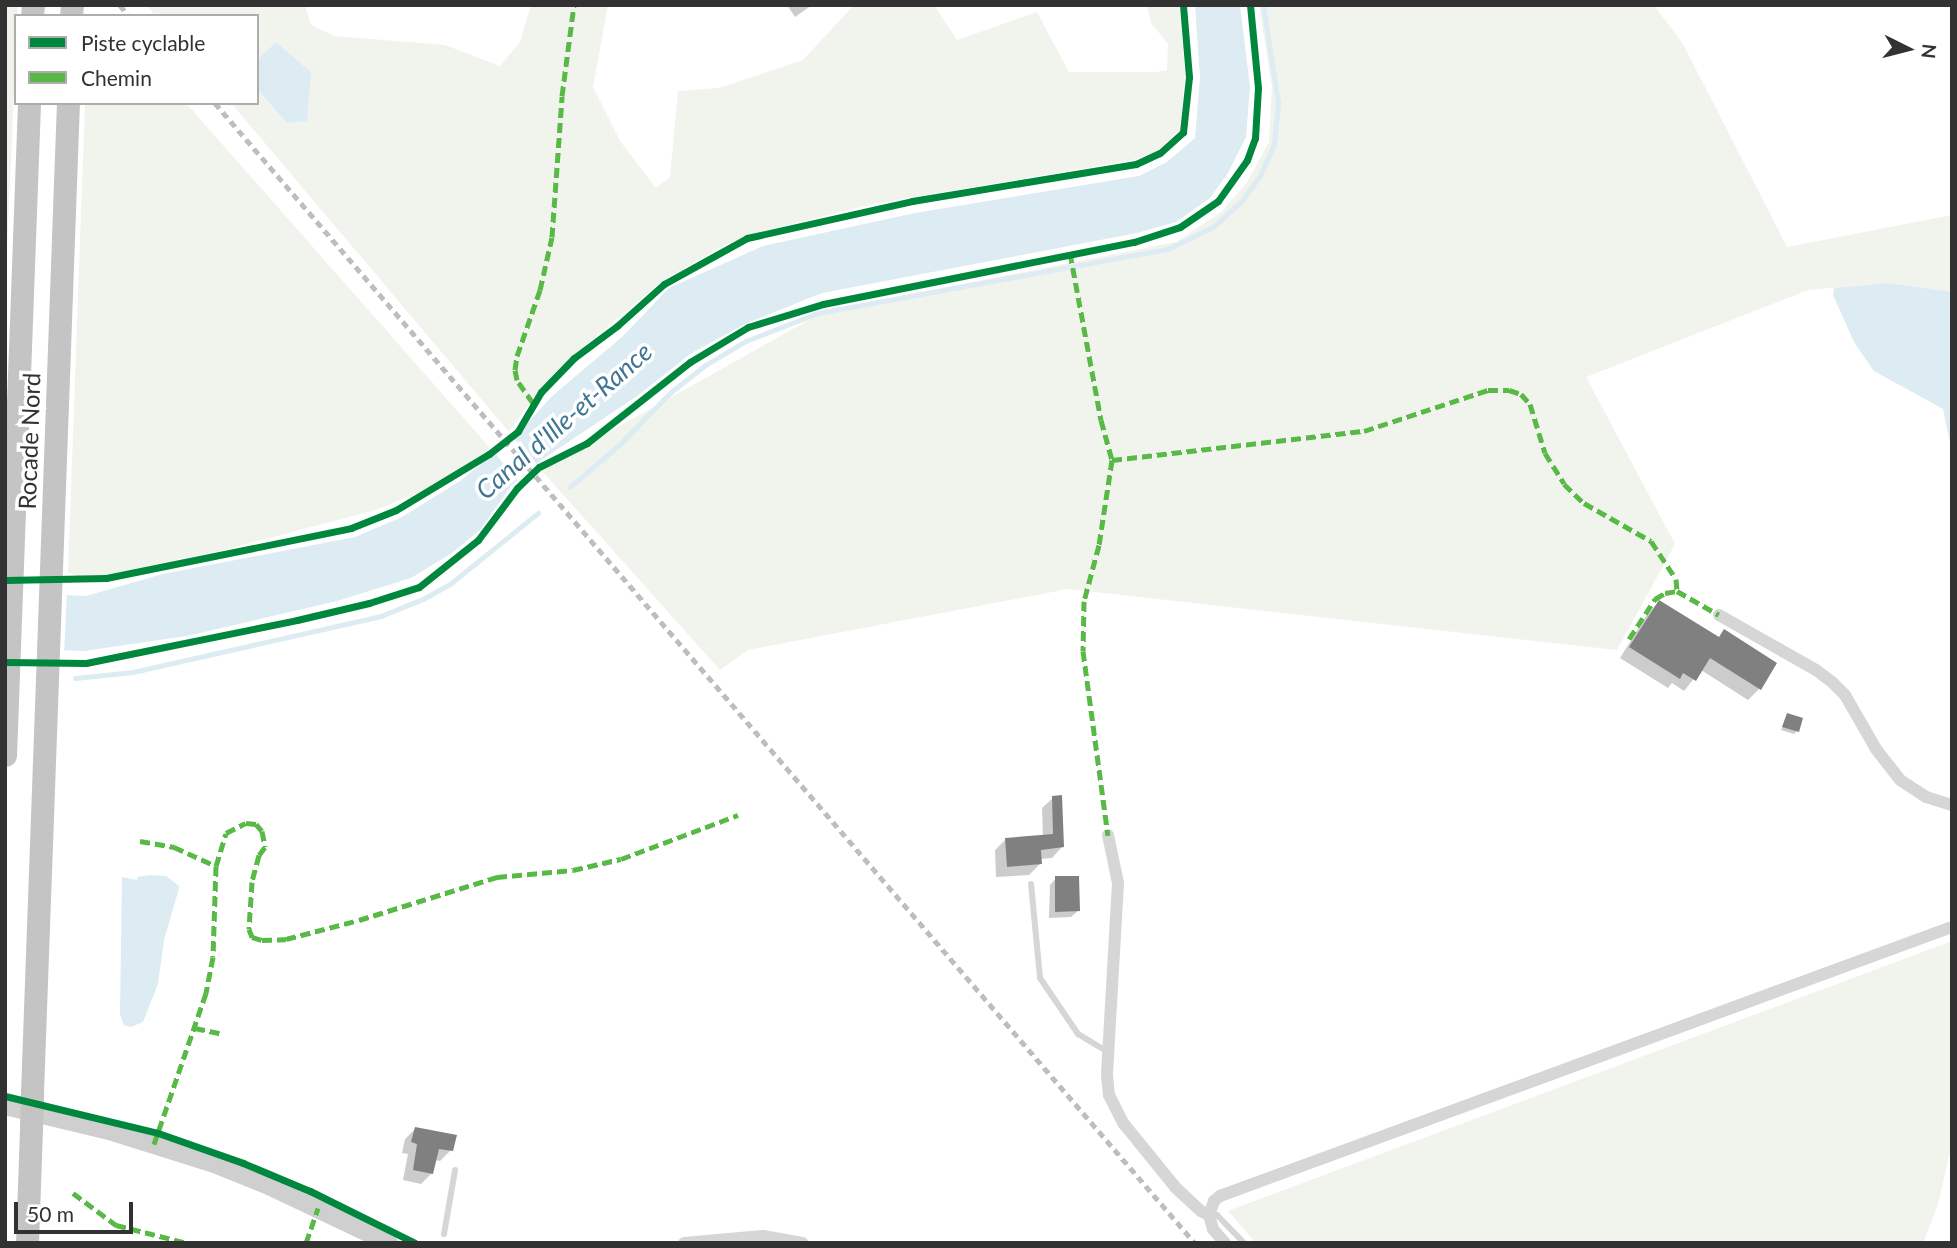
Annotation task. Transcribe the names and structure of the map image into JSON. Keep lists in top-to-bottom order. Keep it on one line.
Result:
{"streets":{"highway":["Rocade Nord"]},"water":["Canal d'Ille-et-Rance"],"legend":["Piste cyclable","Chemin"],"scale_bar":"50 m","north":"right"}
